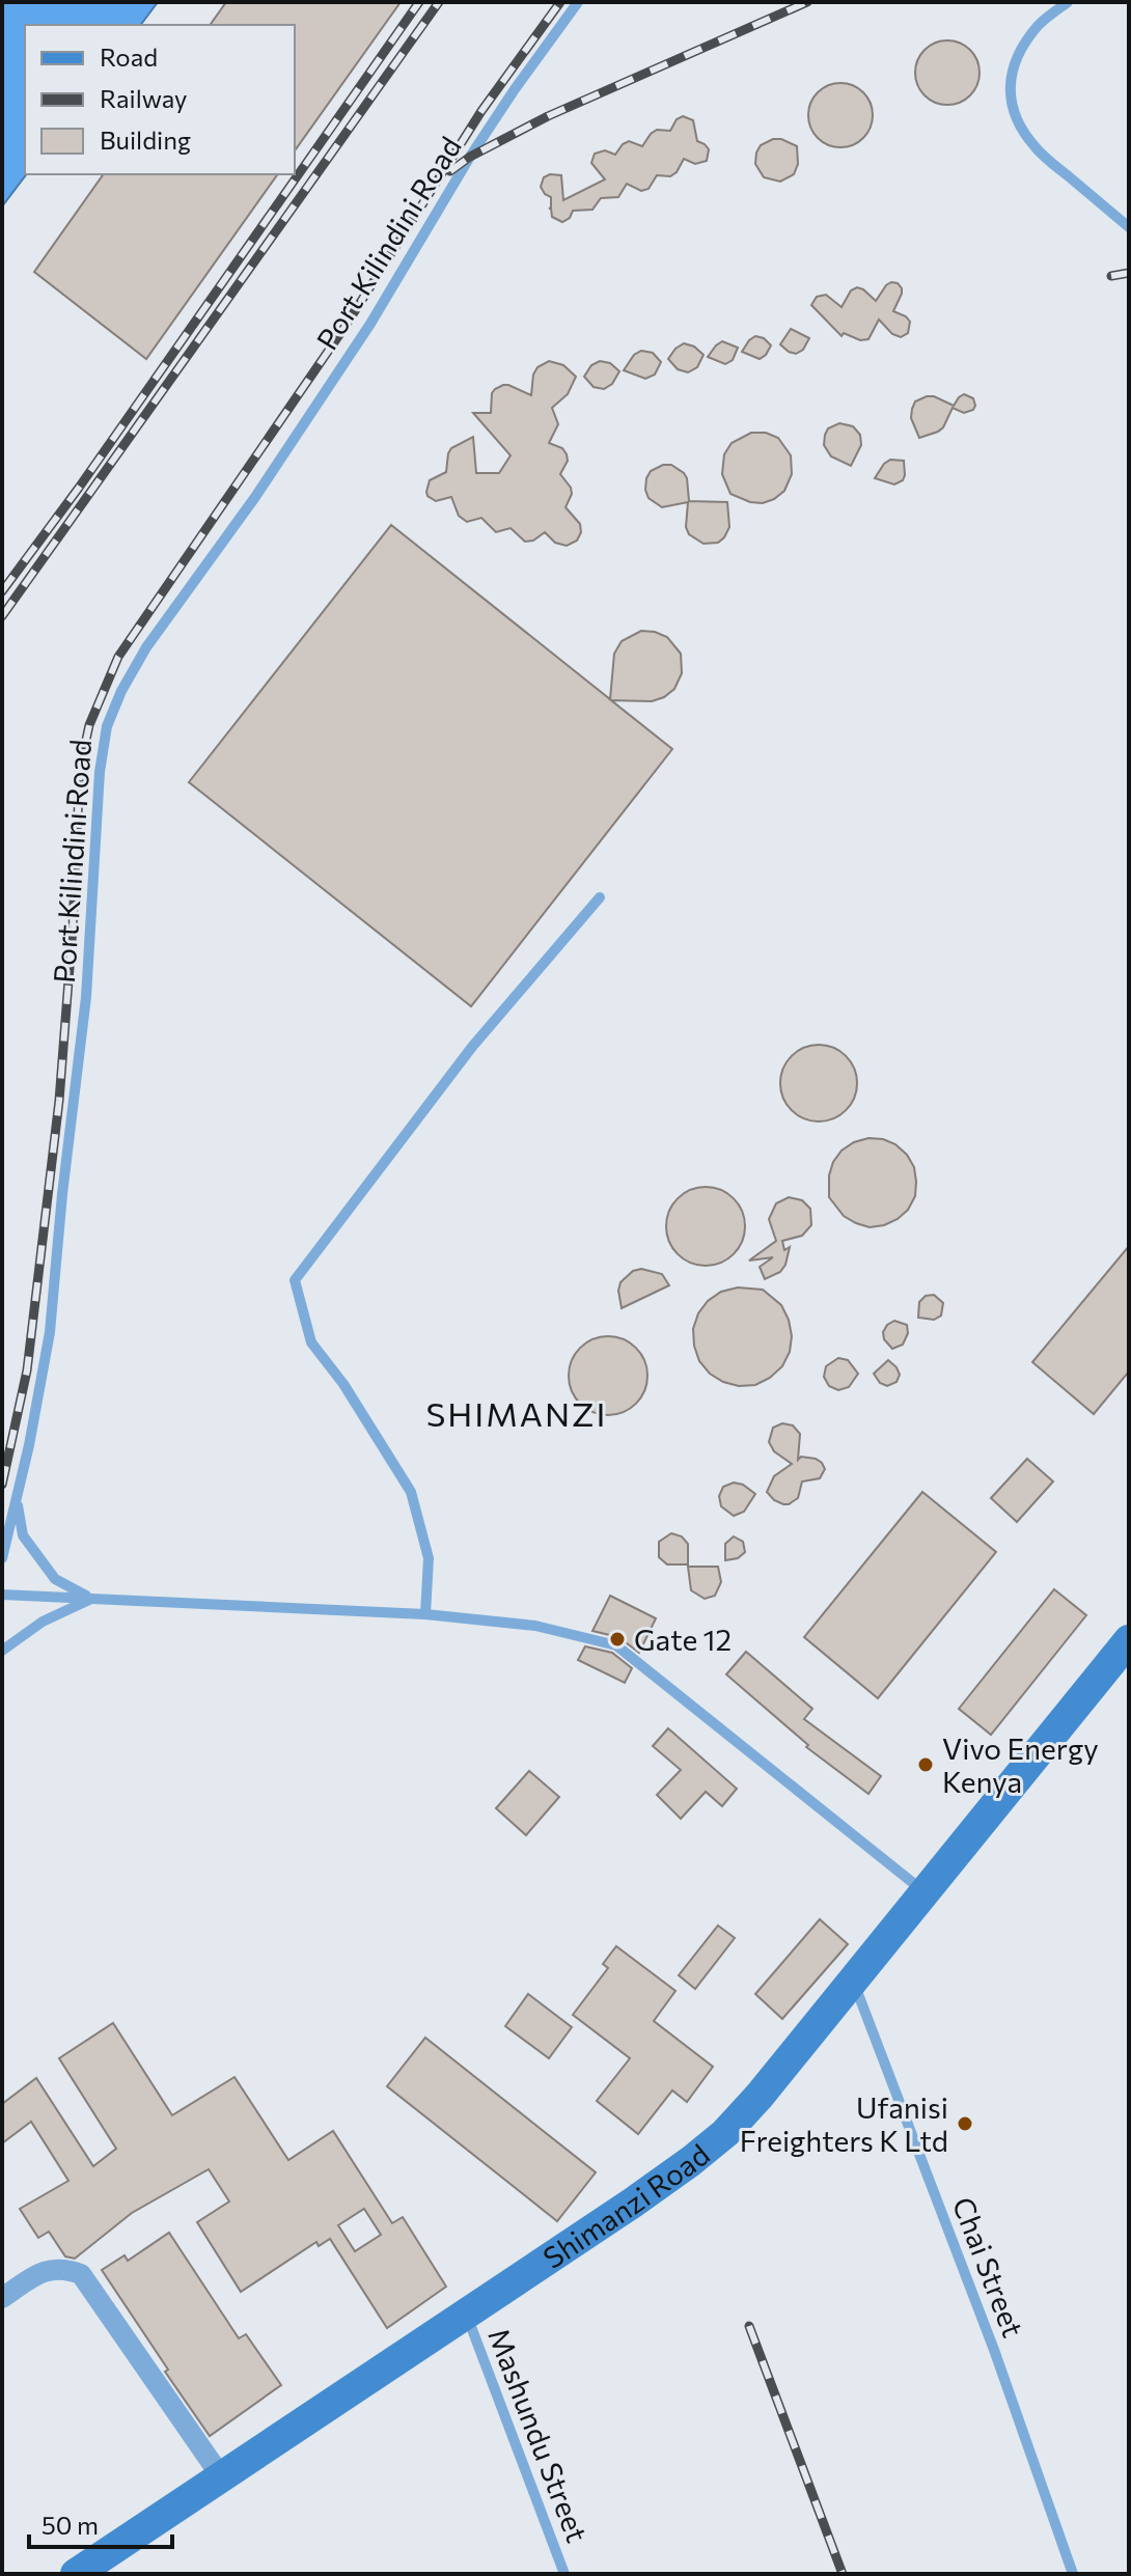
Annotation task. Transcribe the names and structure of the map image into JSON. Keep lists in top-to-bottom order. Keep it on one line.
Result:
{"streets":{"main road":["Shimanzi Road"],"lane":["Port Kilindini Road","Chai Street","Mashundu Street"]},"crossings":[["Shimanzi Road","Chai Street"],["Shimanzi Road","Mashundu Street"]],"districts":["SHIMANZI"],"places":["Gate 12","Vivo Energy Kenya","Ufanisi Freighters K Ltd"],"legend":["Road","Railway","Building"],"scale_bar":"50 m"}
